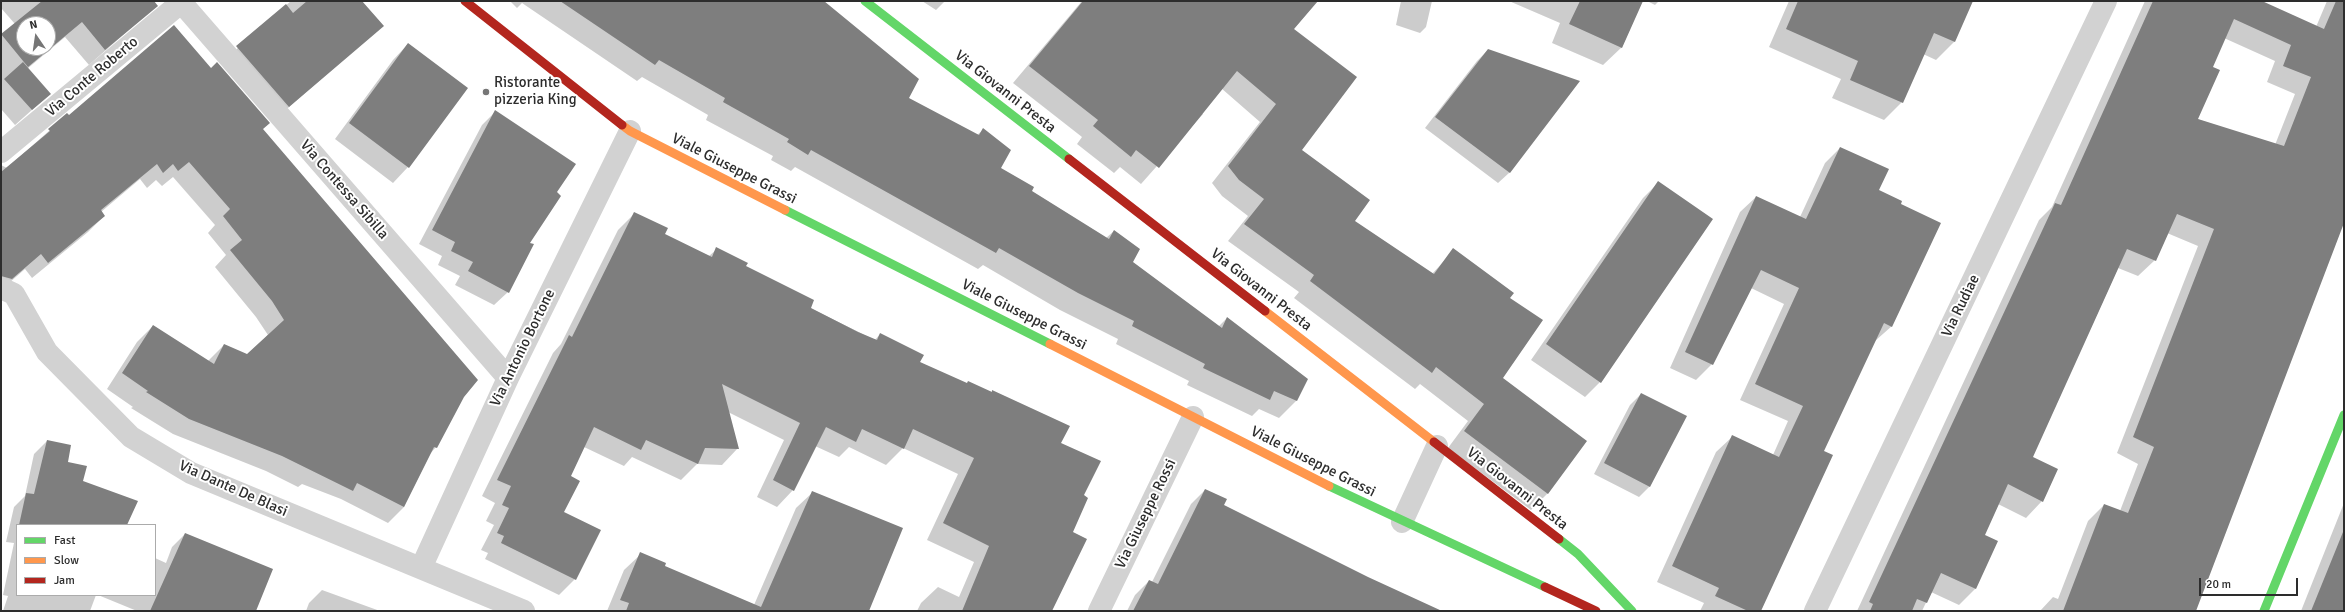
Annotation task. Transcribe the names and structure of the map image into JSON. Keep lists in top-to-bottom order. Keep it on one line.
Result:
{"streets":{"main road":["Via Giovanni Presta","Viale Giuseppe Grassi"],"street":["Via Conte Roberto","Via Contessa Sibilla","Via Rudiae","Via Antonio Bortone","Via Dante De Blasi","Via Giuseppe Rossi"]},"crossings":[["Via Conte Roberto","Via Contessa Sibilla"],["Viale Giuseppe Grassi","Via Antonio Bortone"],["Viale Giuseppe Grassi","Via Giuseppe Rossi"],["Via Contessa Sibilla","Via Antonio Bortone"],["Via Antonio Bortone","Via Dante De Blasi"]],"places":["Ristorante pizzeria King"],"legend":["Fast","Slow","Jam"],"scale_bar":"20 m","north":"top"}
